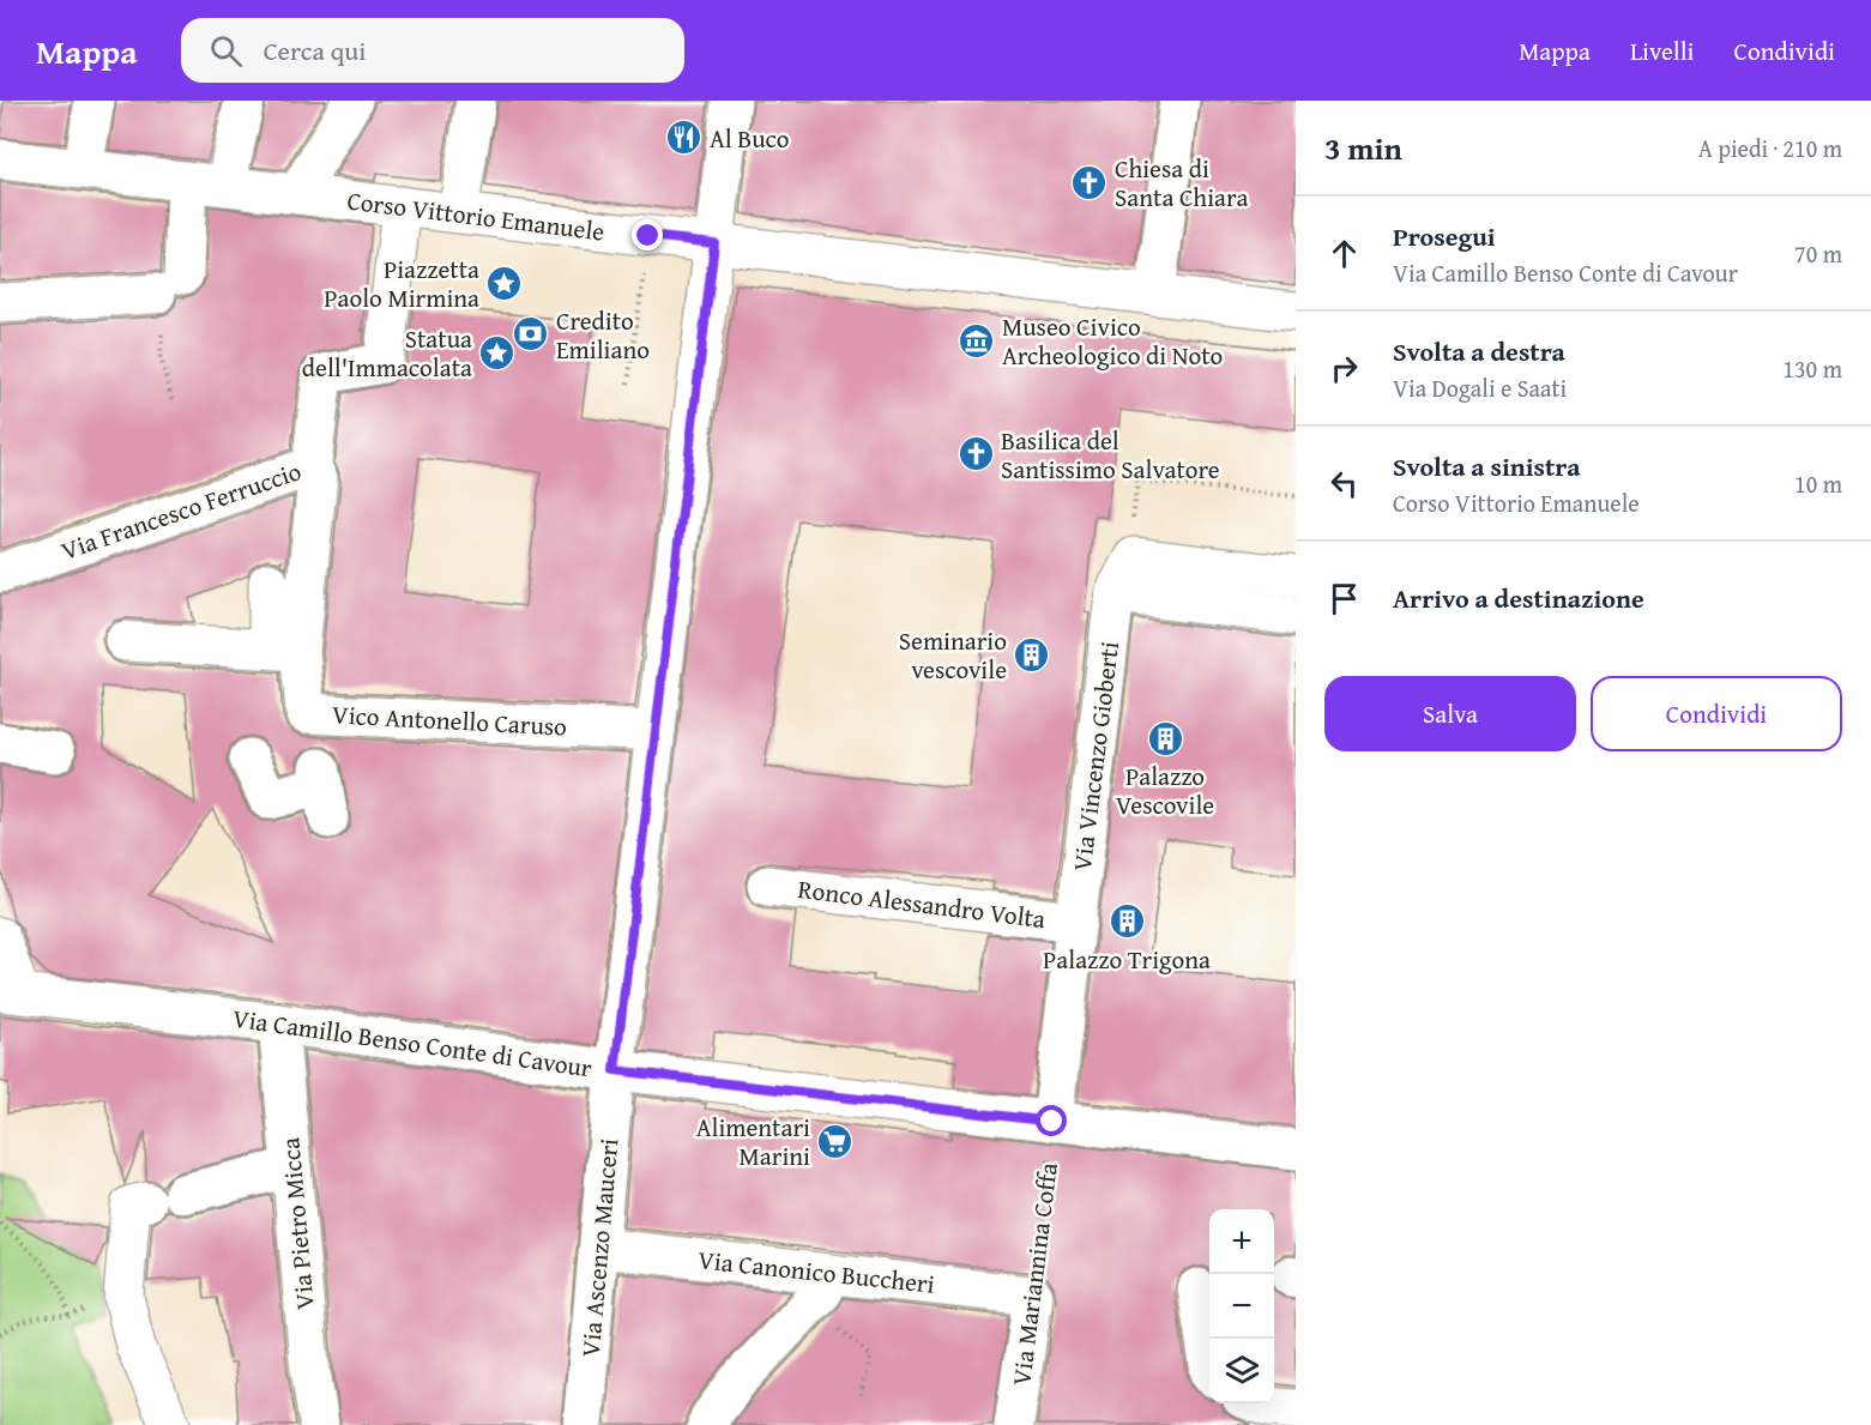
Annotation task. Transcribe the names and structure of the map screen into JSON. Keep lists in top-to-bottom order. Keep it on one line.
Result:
{"streets":{"street":["Corso Vittorio Emanuele","Via Francesco Ferruccio","Vico Antonello Caruso","Via Vincenzo Gioberti","Ronco Alessandro Volta","Via Camillo Benso Conte di Cavour","Via Pietro Micca","Via Ascenzo Mauceri","Via Canonico Buccheri","Via Mariannina Coffa"]},"crossings":[["Corso Vittorio Emanuele","Via Francesco Ferruccio"],["Corso Vittorio Emanuele","Via Ascenzo Mauceri"],["Vico Antonello Caruso","Via Ascenzo Mauceri"],["Via Vincenzo Gioberti","Ronco Alessandro Volta"],["Via Vincenzo Gioberti","Via Camillo Benso Conte di Cavour"],["Via Vincenzo Gioberti","Via Mariannina Coffa"],["Via Camillo Benso Conte di Cavour","Via Pietro Micca"],["Via Camillo Benso Conte di Cavour","Via Ascenzo Mauceri"],["Via Camillo Benso Conte di Cavour","Via Mariannina Coffa"],["Via Ascenzo Mauceri","Via Canonico Buccheri"],["Via Canonico Buccheri","Via Mariannina Coffa"]],"places":{"restaurant":["Al Buco"],"church":["Chiesa di Santa Chiara","Basilica del Santissimo Salvatore"],"place":["Piazzetta Paolo Mirmina","Statua dell'Immacolata"],"bank":["Credito Emiliano"],"museum":["Museo Civico Archeologico di Noto"],"building":["Seminario vescovile","Palazzo Vescovile","Palazzo Trigona"],"supermarket":["Alimentari Marini"]},"page":{"header":"Mappa","search":"Cerca qui","nav":["Mappa","Livelli","Condividi"],"heading":["3 min","A piedi · 210 m"],"list":[["Prosegui","Via Camillo Benso Conte di Cavour","70 m"],["Svolta a destra","Via Dogali e Saati","130 m"],["Svolta a sinistra","Corso Vittorio Emanuele","10 m"],"Arrivo a destinazione"],"buttons":["Salva","Condividi"],"map_buttons":["+","−"]}}
